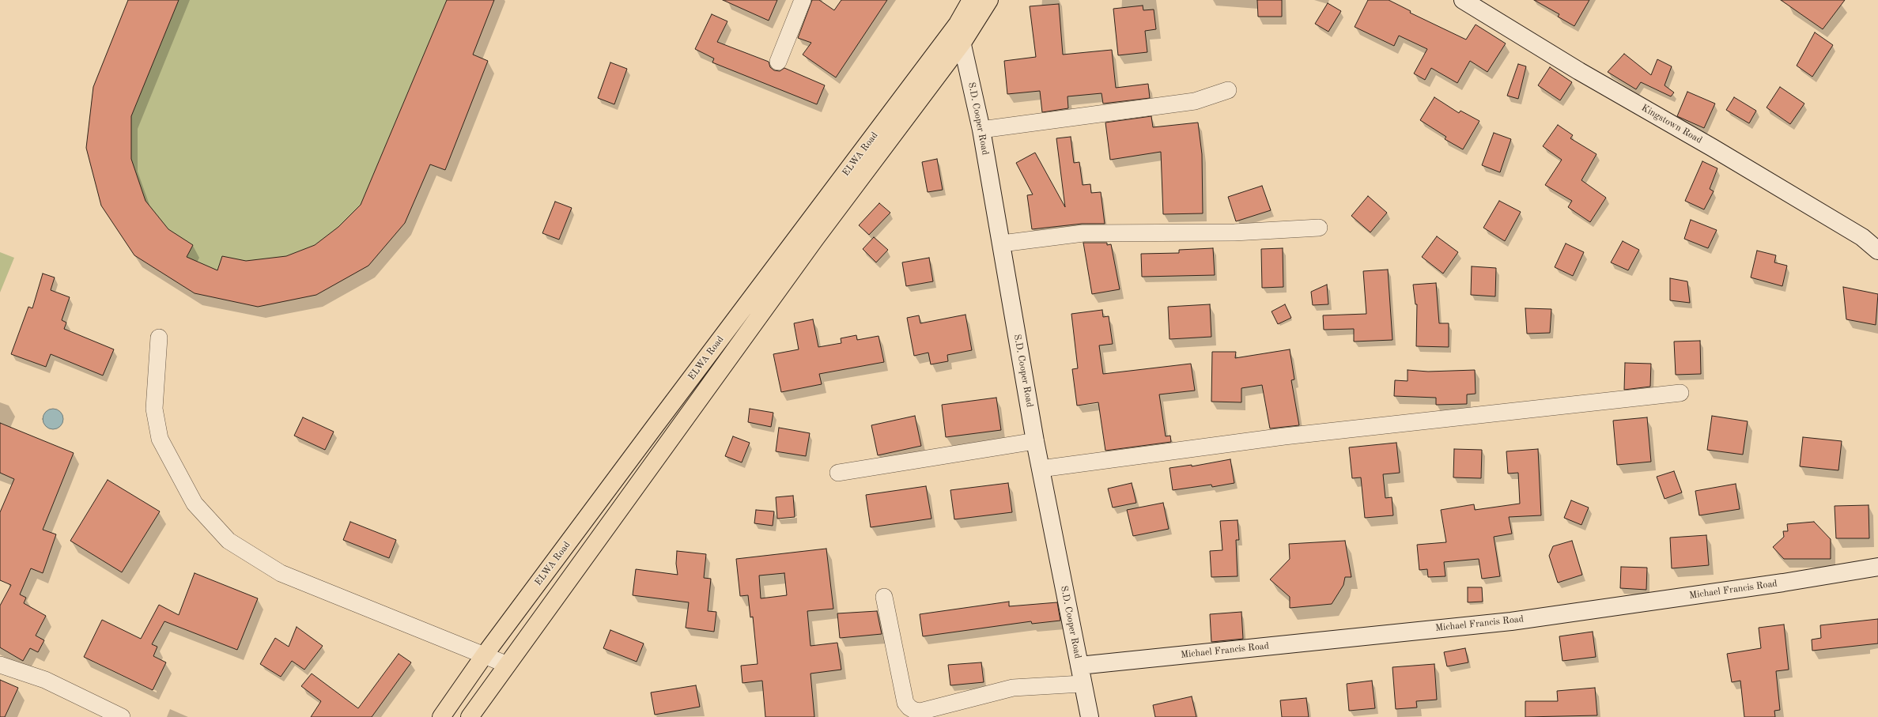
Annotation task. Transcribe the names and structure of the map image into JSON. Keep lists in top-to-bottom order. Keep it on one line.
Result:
{"streets":{"main road":["ELWA Road"],"street":["S.D. Cooper Road","Kingstown Road","Michael Francis Road"]},"crossings":[["S.D. Cooper Road","ELWA Road"],["S.D. Cooper Road","Michael Francis Road"]]}
